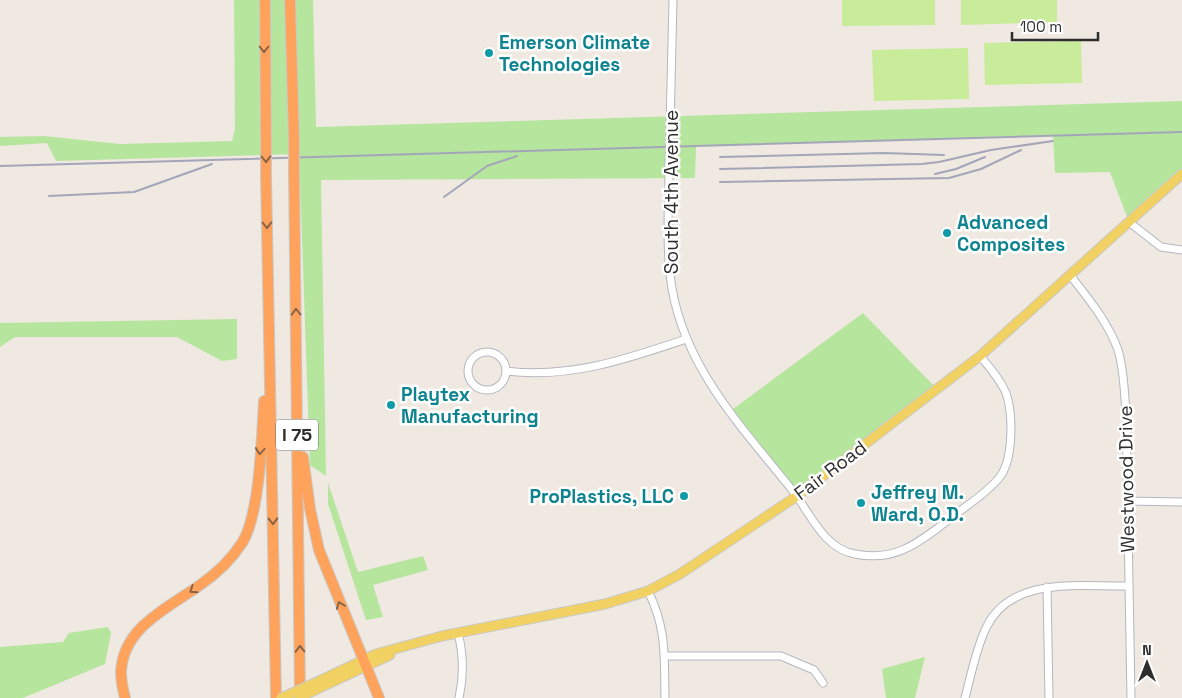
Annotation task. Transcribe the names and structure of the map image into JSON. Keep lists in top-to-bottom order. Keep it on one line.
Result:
{"streets":{"highway":["I 75"],"main road":["Fair Road"],"street":["South 4th Avenue","Westwood Drive"]},"crossings":[["South 4th Avenue","Fair Road"],["I 75","Fair Road"],["Fair Road","Westwood Drive"]],"places":["Emerson Climate Technologies","Advanced Composites","Playtex Manufacturing","ProPlastics, LLC","Jeffrey M. Ward, O.D."],"scale_bar":"100 m","north":"top"}
